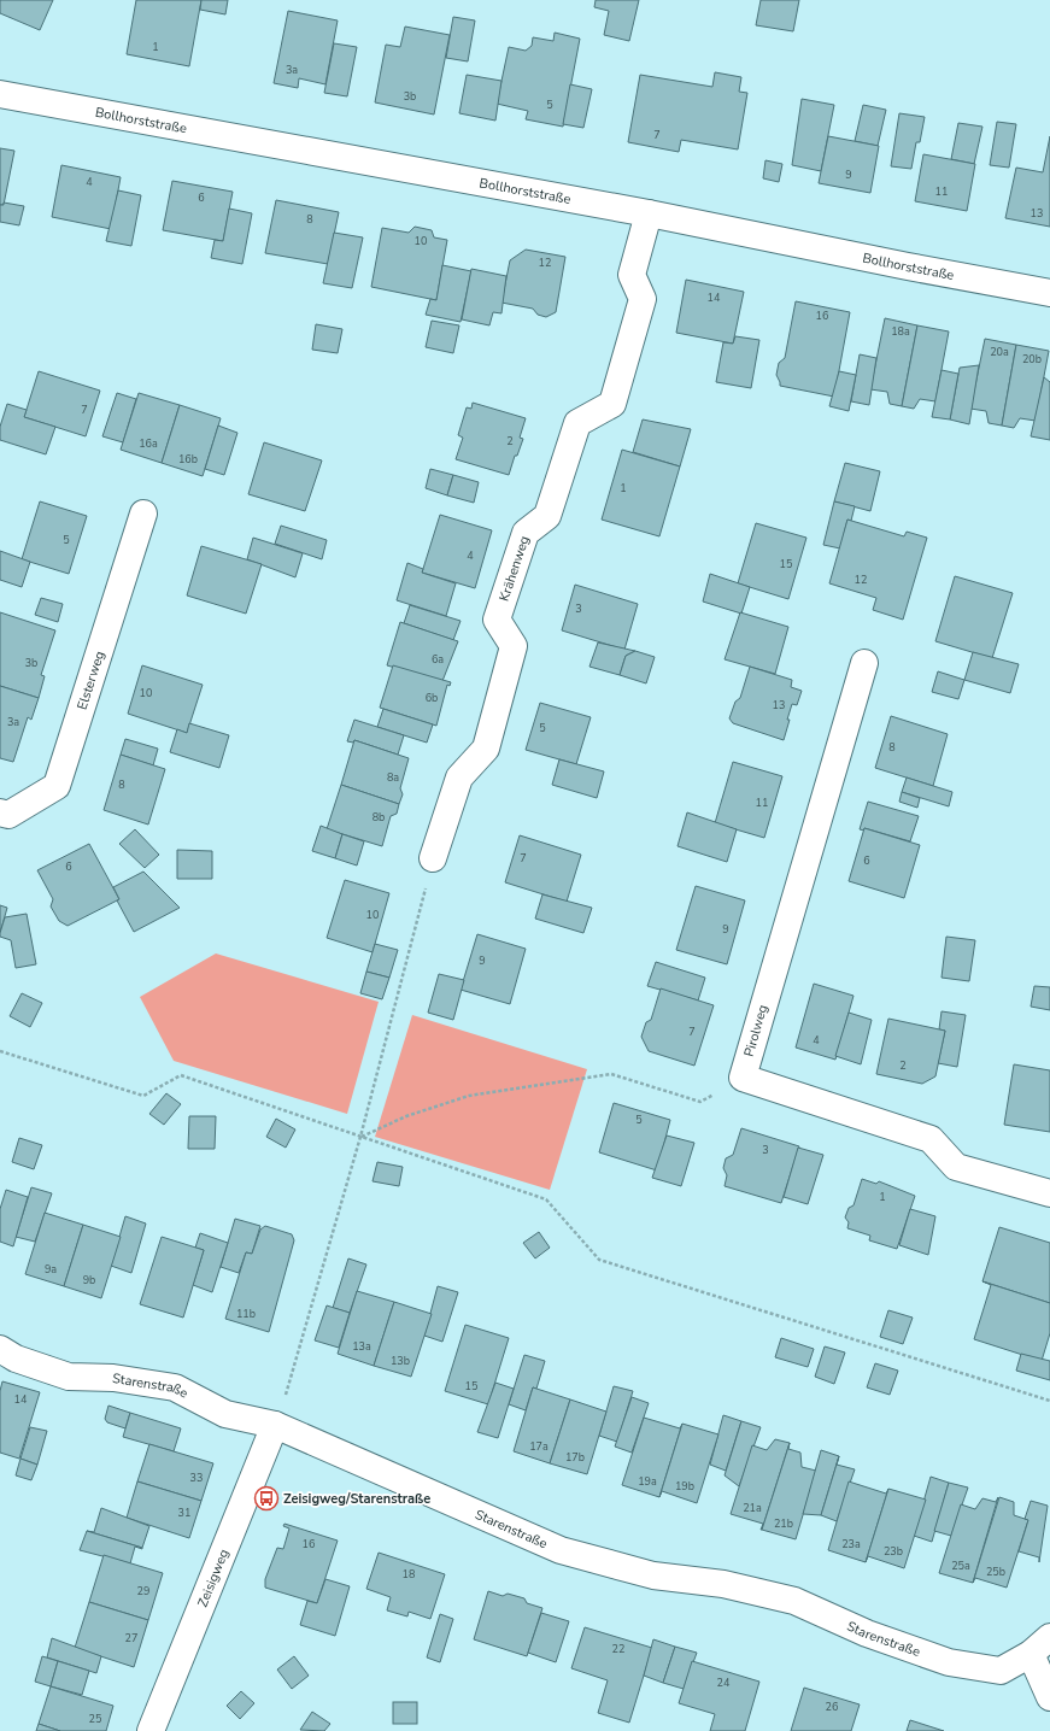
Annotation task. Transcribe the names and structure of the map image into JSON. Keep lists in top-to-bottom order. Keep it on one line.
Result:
{"streets":{"street":["Bollhorststraße","Krähenweg","Elsterweg","Pirolweg","Starenstraße","Zeisigweg"]},"crossings":[["Bollhorststraße","Krähenweg"],["Starenstraße","Zeisigweg"]],"places":{"bus stop":["Zeisigweg/Starenstraße"]},"house_numbers":["1","3a","3b","5","7","9","4","11","6","13","8","10","12","14","16","18a","20a","20b","7","2","16a","16b","1","5","4","15","12","3","6a","3b","10","6b","13","3a","5","8","8a","8","11","8b","7","6","6","10","9","9","7","4","2","5","3","1","9a","9b","11b","13a","13b","15","14","17a","17b","33","19a","19b","21a","31","21b","16","23a","23b","25a","25b","18","29","27","22","24","26","25"]}
